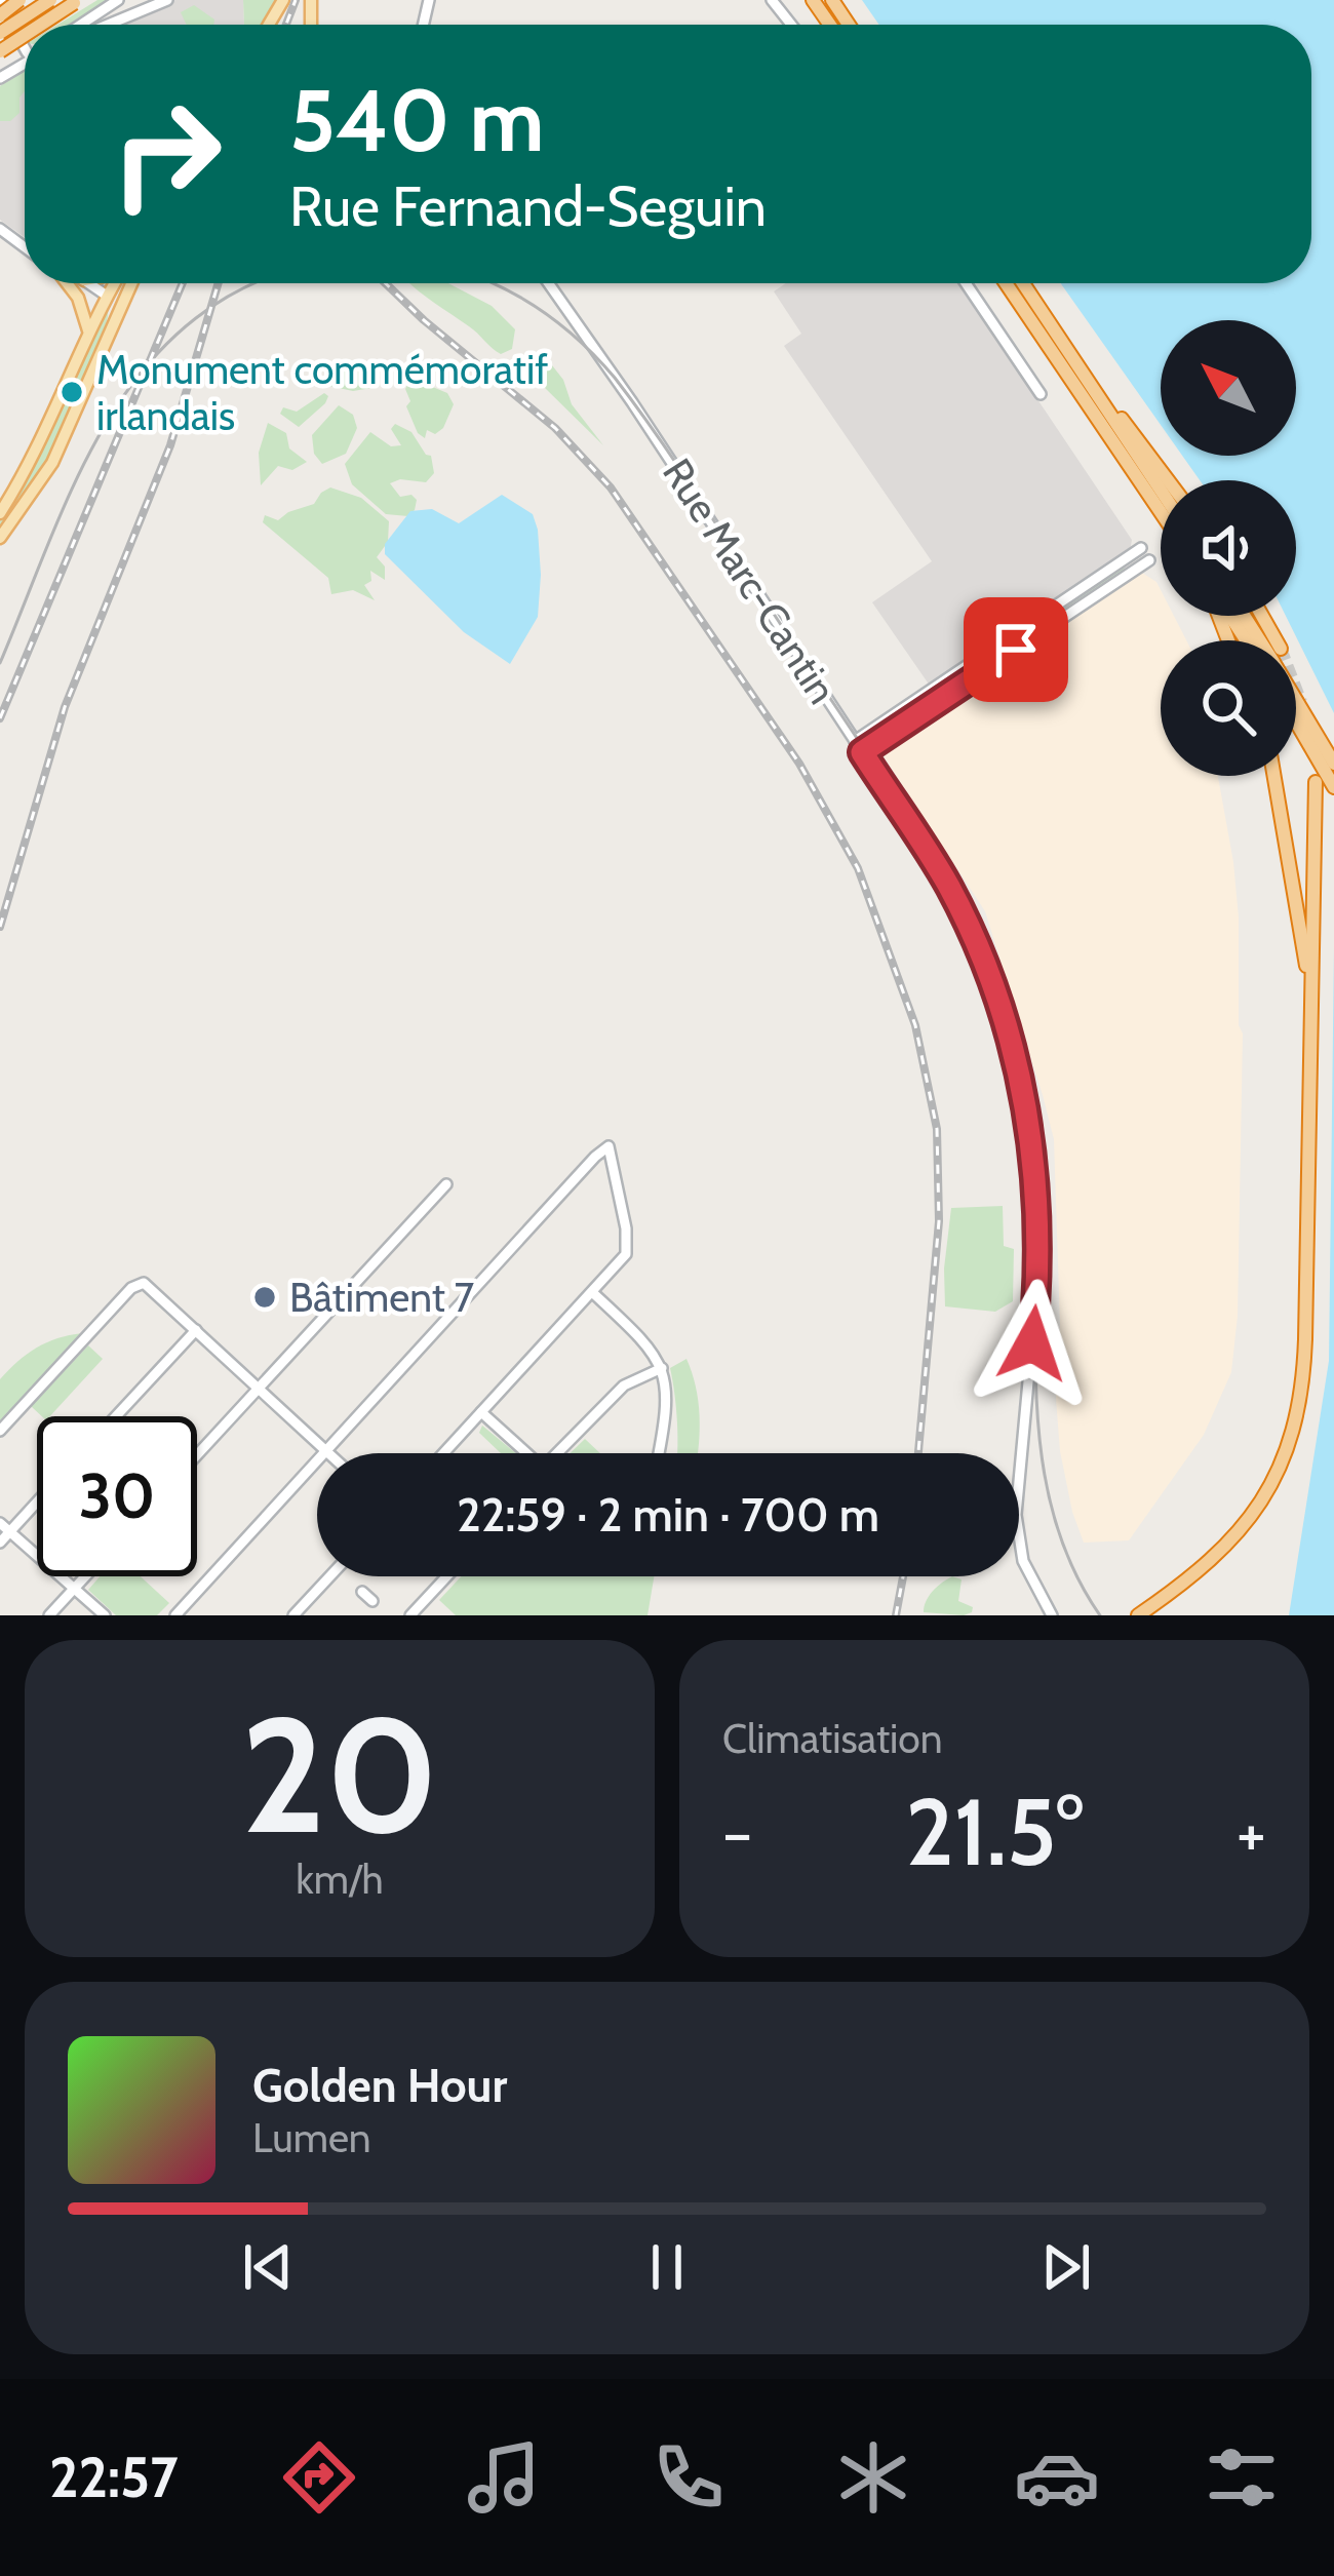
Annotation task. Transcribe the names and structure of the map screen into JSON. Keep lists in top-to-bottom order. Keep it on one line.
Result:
{"streets":{"street":["Rue Marc-Cantin"]},"places":["Monument commémoratif irlandais","Bâtiment 7"],"north":"top left","page":{"turn":["540 m","Rue Fernand-Seguin"],"limit":"30","trip":"22:59 · 2 min · 700 m","tile":[["20","km/h"],"Climatisation"],"heat":["−","21.5°","+"],"song":["Golden Hour","Lumen"],"tabs":"22:57"}}
